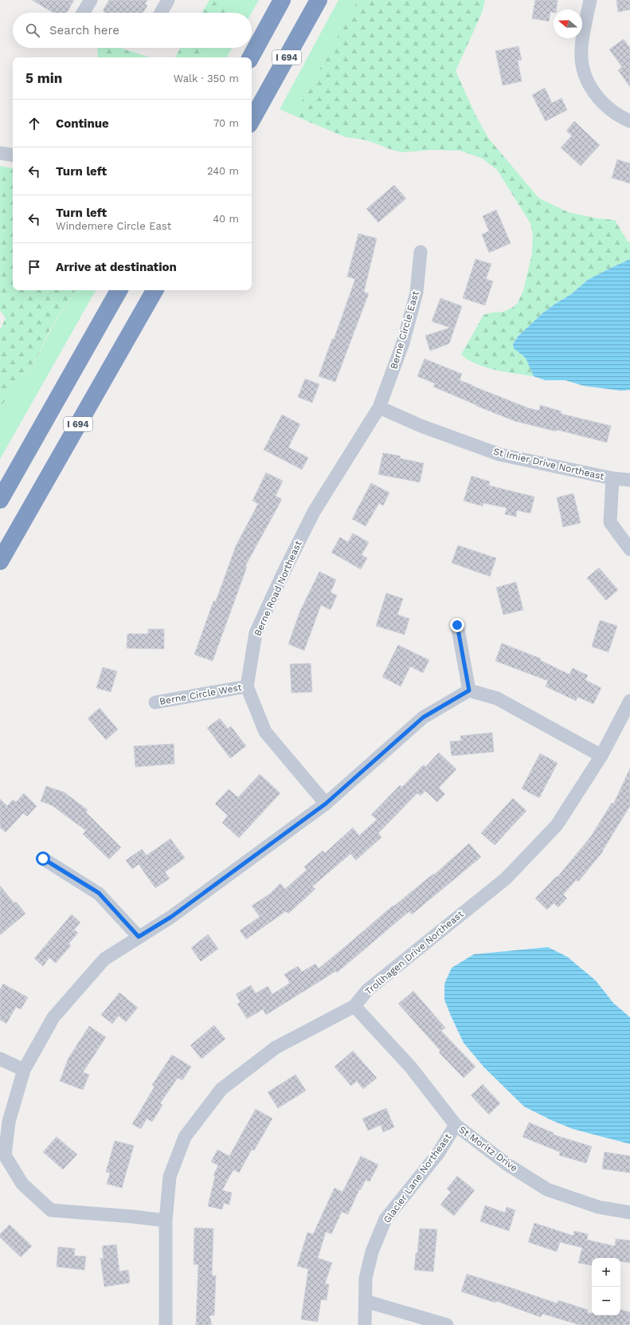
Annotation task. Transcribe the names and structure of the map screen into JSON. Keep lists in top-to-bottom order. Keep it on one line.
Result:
{"streets":{"highway":["I 694"],"street":["Berne Circle East","St Imier Drive Northeast","Berne Road Northeast","Berne Circle West","Trollhagen Drive Northeast","St Moritz Drive","Glacier Lane Northeast"]},"crossings":[["Berne Circle East","St Imier Drive Northeast"],["Berne Circle East","Berne Road Northeast"],["St Imier Drive Northeast","Berne Road Northeast"],["Berne Road Northeast","Berne Circle West"],["Trollhagen Drive Northeast","St Moritz Drive"],["St Moritz Drive","Glacier Lane Northeast"]],"north":"left","page":{"search":"Search here","heading":["5 min","Walk · 350 m"],"list":[["Continue","70 m"],["Turn left","240 m"],["Turn left","Windemere Circle East","40 m"],"Arrive at destination"],"map_buttons":["+","−"]}}
